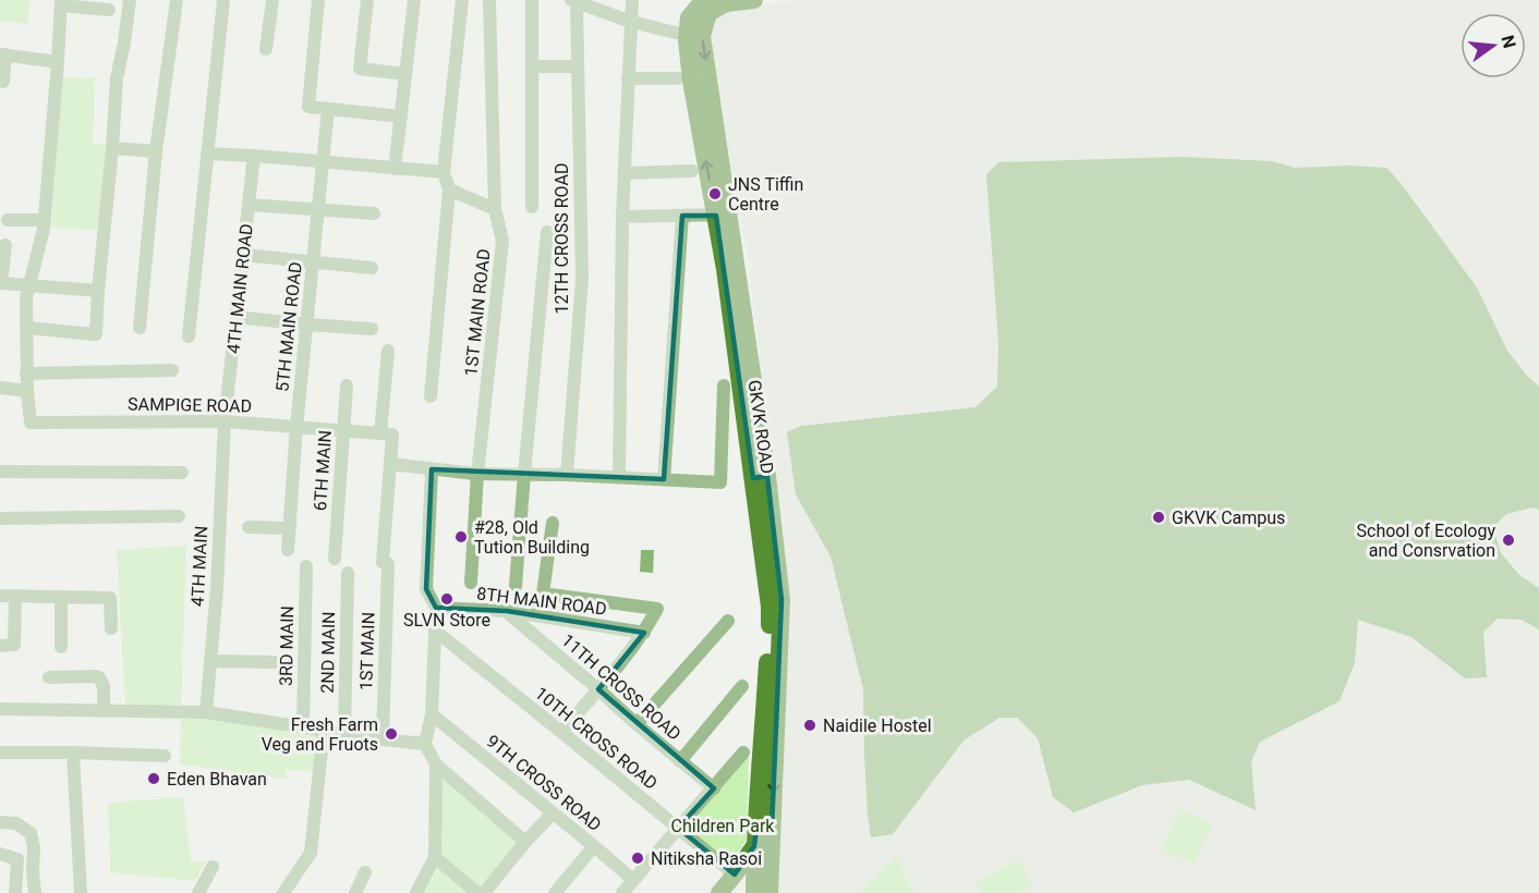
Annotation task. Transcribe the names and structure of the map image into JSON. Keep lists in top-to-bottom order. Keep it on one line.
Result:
{"streets":{"main road":["GKVK ROAD"],"street":["12TH CROSS ROAD","4TH MAIN ROAD","1ST MAIN ROAD","5TH MAIN ROAD","SAMPIGE ROAD","6TH MAIN","4TH MAIN","8TH MAIN ROAD","3RD MAIN","1ST MAIN","2ND MAIN","11TH CROSS ROAD","10TH CROSS ROAD","9TH CROSS ROAD"]},"crossings":[["4TH MAIN ROAD","SAMPIGE ROAD"],["4TH MAIN ROAD","4TH MAIN"],["5TH MAIN ROAD","SAMPIGE ROAD"],["SAMPIGE ROAD","6TH MAIN"],["SAMPIGE ROAD","4TH MAIN"],["8TH MAIN ROAD","11TH CROSS ROAD"]],"parks":["Children Park"],"places":["JNS Tiffin Centre","GKVK Campus","#28, Old Tution Building","School of Ecology and Consrvation","SLVN Store","Naidile Hostel","Fresh Farm Veg and Fruots","Eden Bhavan","Nitiksha Rasoi"],"north":"right"}
